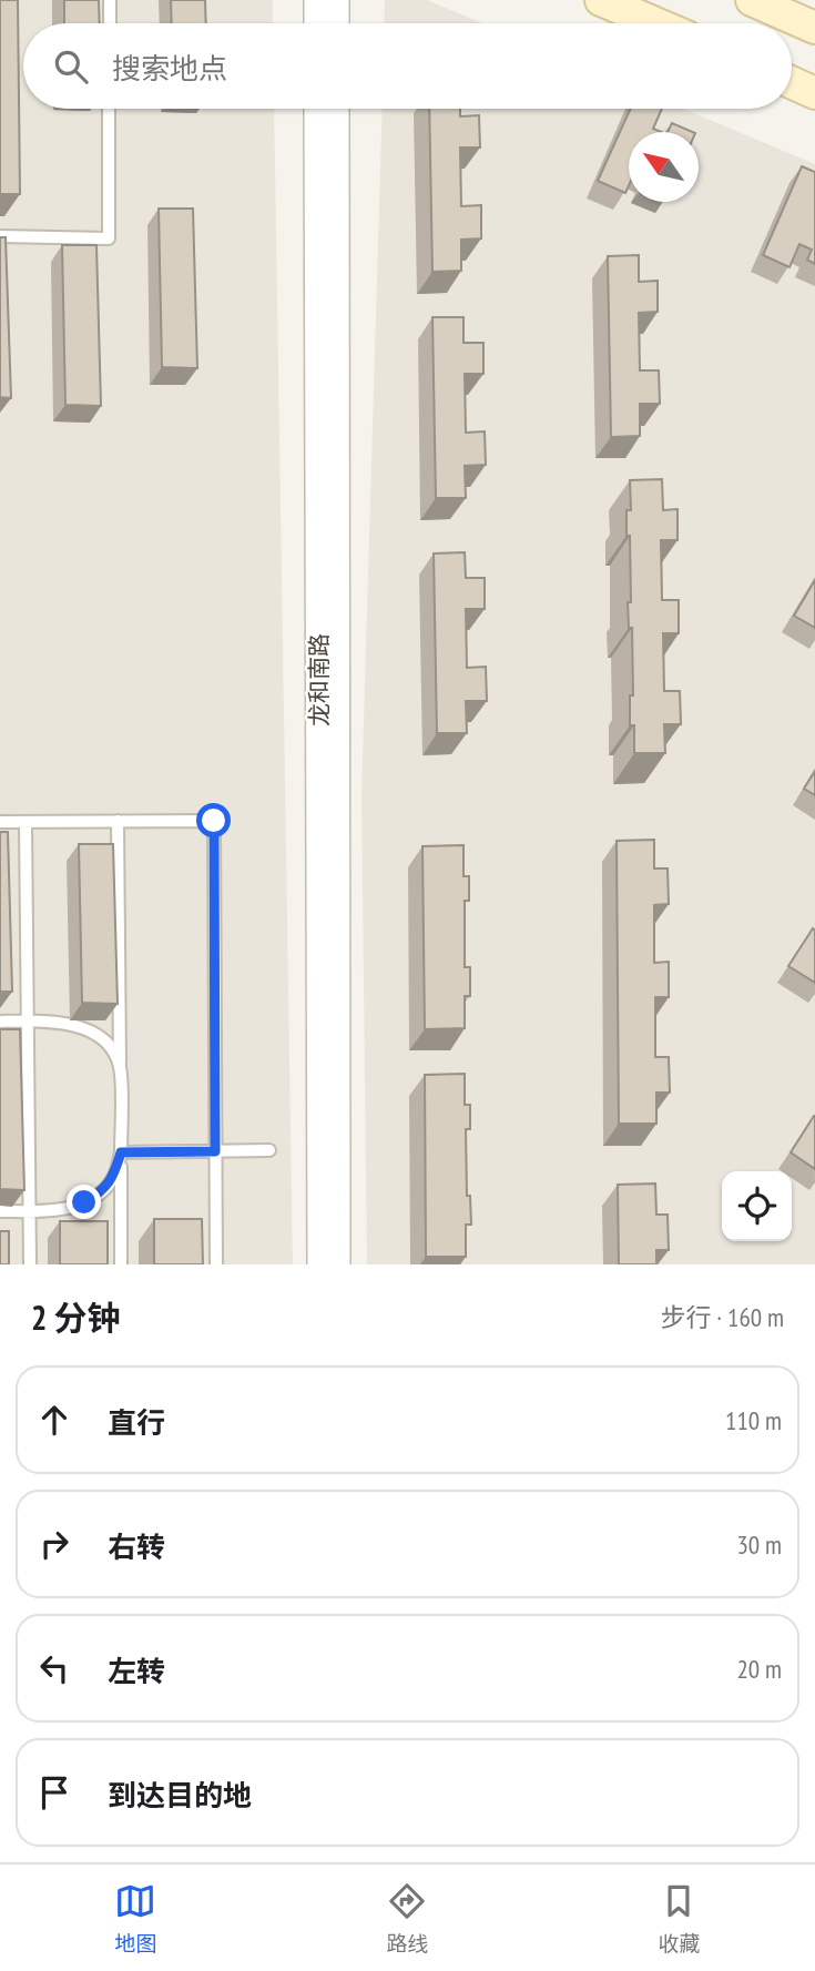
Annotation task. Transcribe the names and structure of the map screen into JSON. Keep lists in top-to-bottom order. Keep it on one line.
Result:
{"streets":{"street":["龙和南路"]},"north":"top left","page":{"search":"搜索地点","heading":["2 分钟","步行 · 160 m"],"list":[["直行","110 m"],["右转","30 m"],["左转","20 m"],"到达目的地"],"nav":["地图","路线","收藏"]}}
